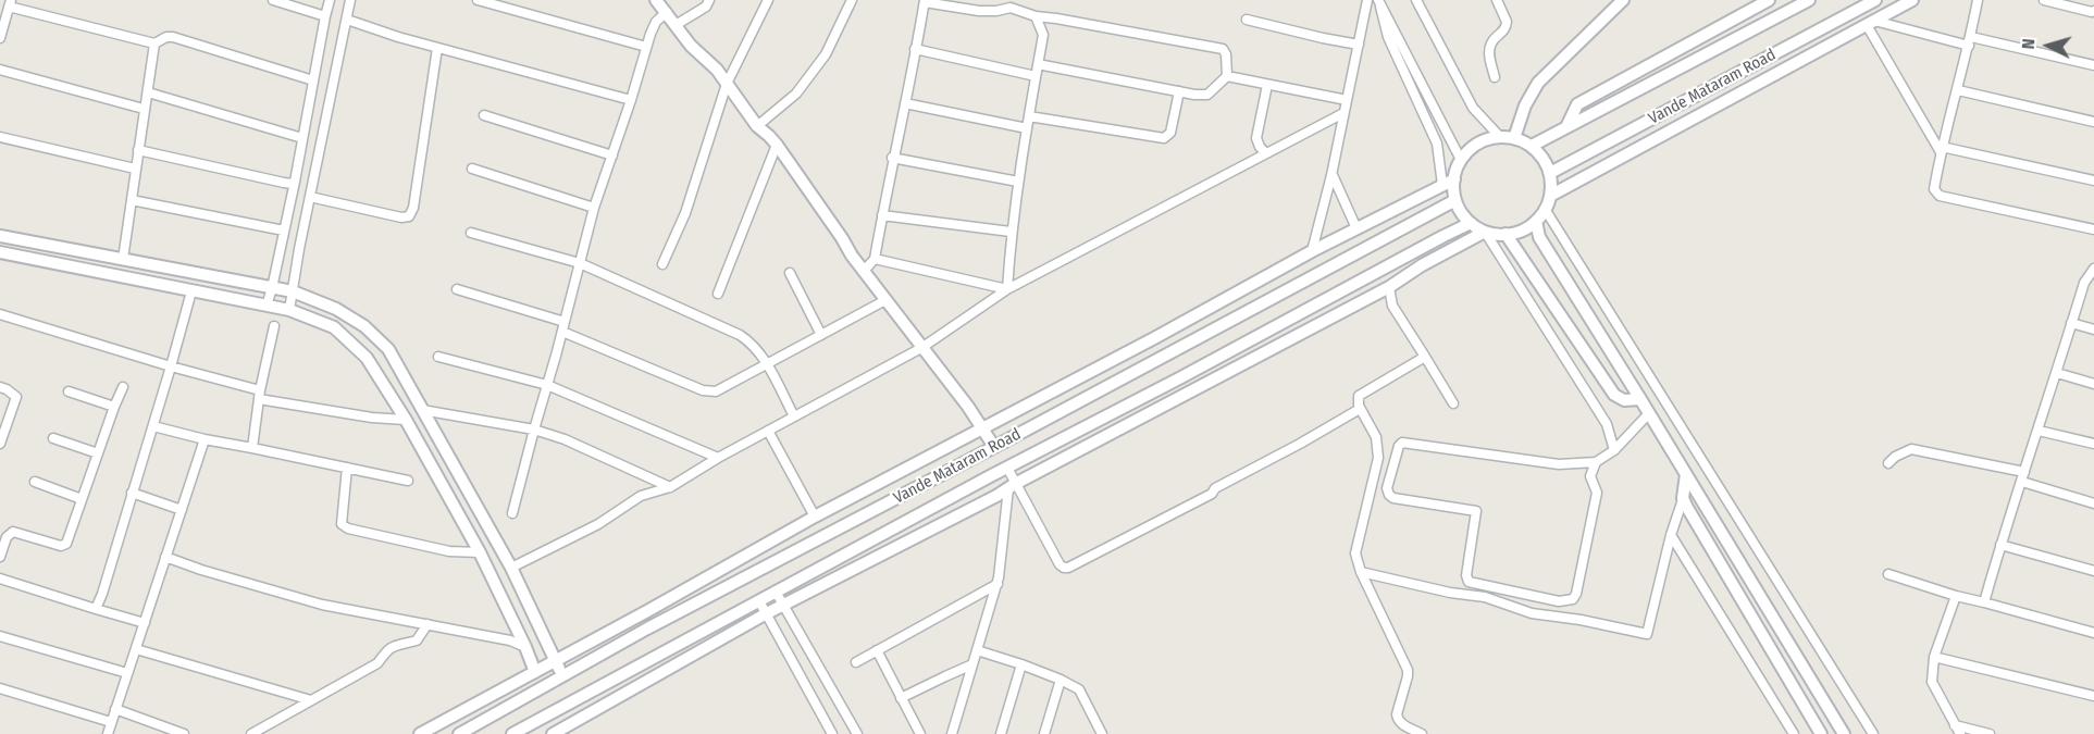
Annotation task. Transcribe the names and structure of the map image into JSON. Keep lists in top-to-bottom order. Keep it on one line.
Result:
{"streets":{"street":["Vande Mataram Road"]},"north":"left"}
